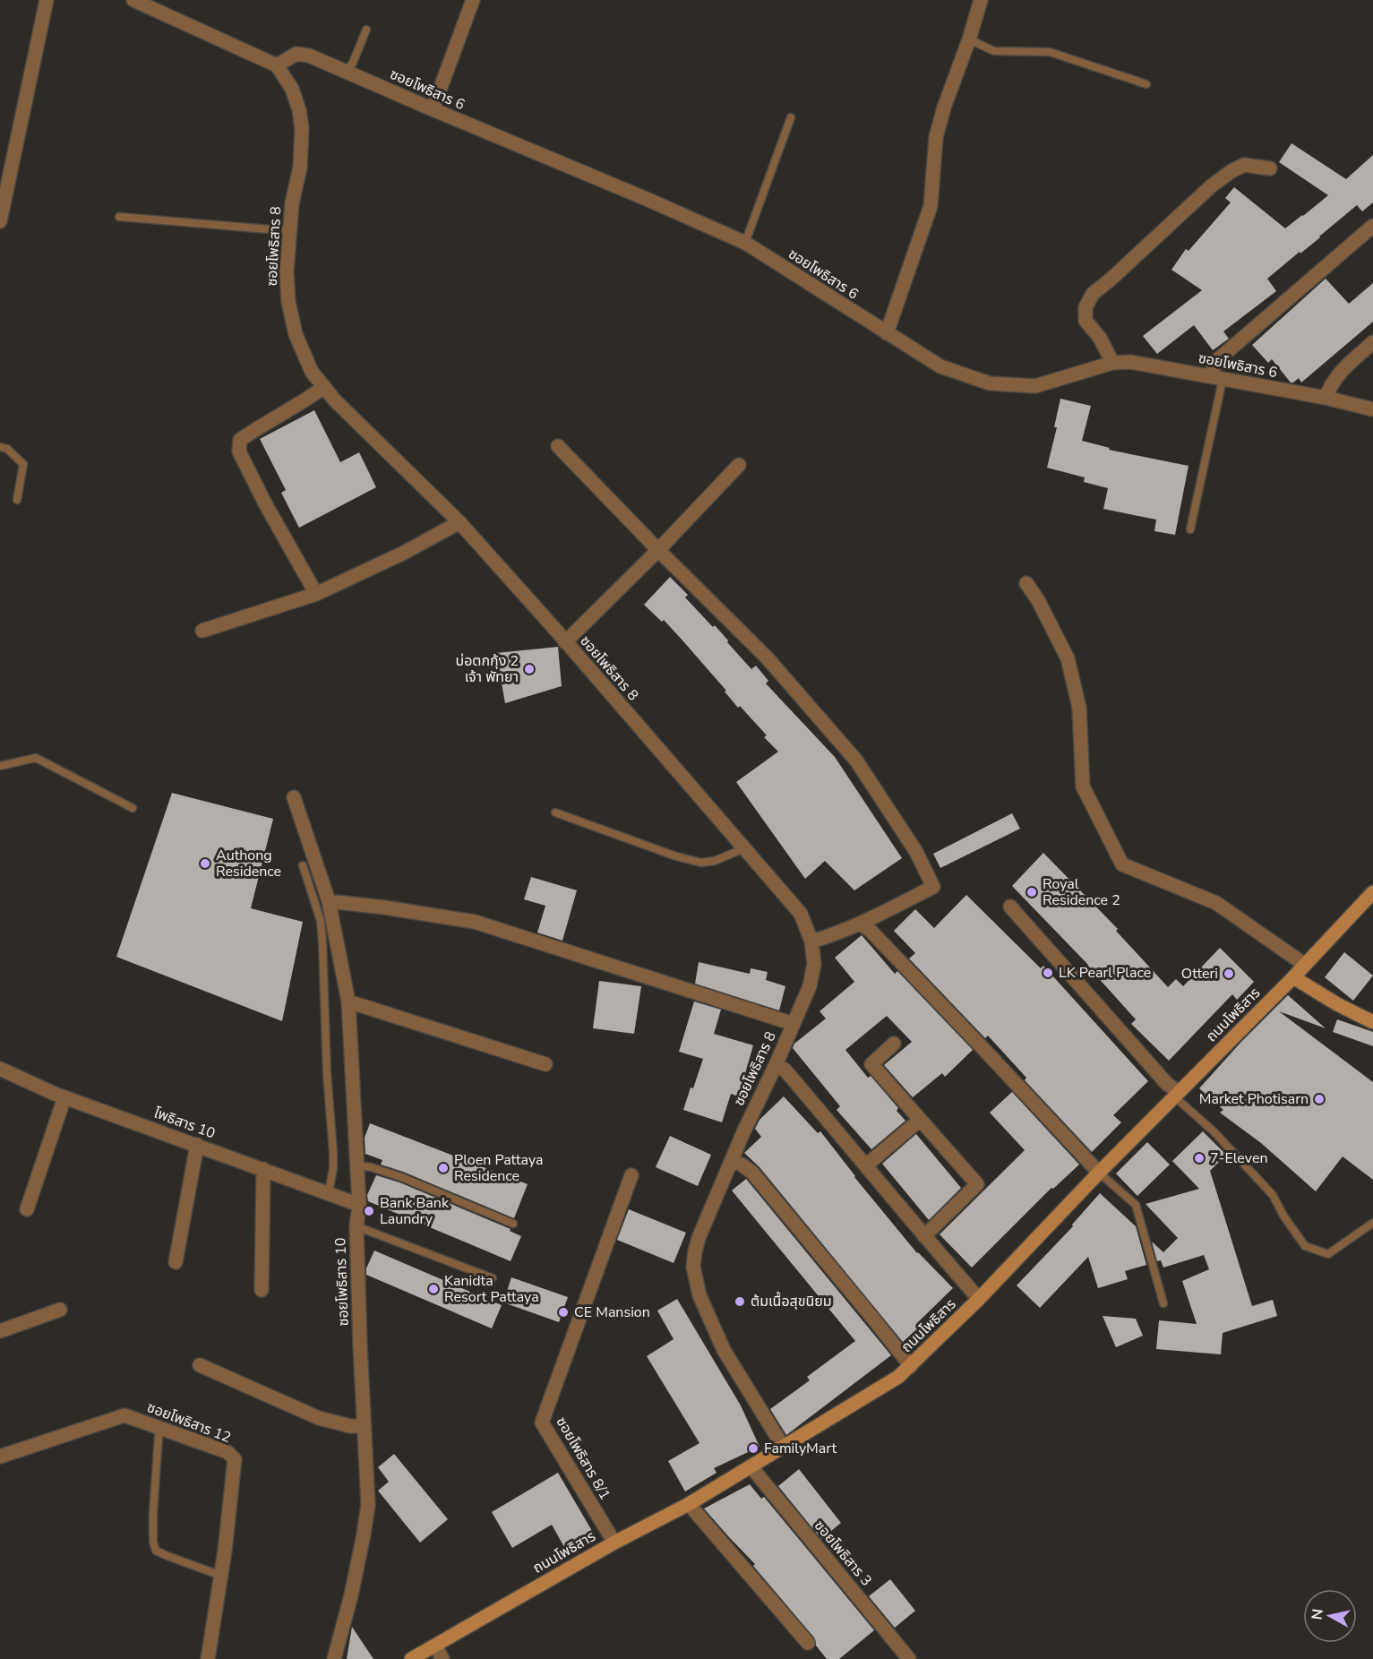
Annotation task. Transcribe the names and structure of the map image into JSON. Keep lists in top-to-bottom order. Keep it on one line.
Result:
{"streets":{"street":["ซอยโพธิสาร 6","ซอยโพธิสาร 8","ถนนโพธิสาร","โพธิสาร 10","ซอยโพธิสาร 10","ซอยโพธิสาร 12","ซอยโพธิสาร 8/1","ซอยโพธิสาร 3"]},"crossings":[["ซอยโพธิสาร 6","ซอยโพธิสาร 8"],["ซอยโพธิสาร 8","ถนนโพธิสาร"],["ถนนโพธิสาร","ซอยโพธิสาร 8/1"],["ถนนโพธิสาร","ซอยโพธิสาร 3"],["โพธิสาร 10","ซอยโพธิสาร 10"]],"places":["บ่อตกกุ้ง 2 เจ้า พัทยา","Authong Residence","Royal Residence 2","LK Pearl Place","Otteri","Market Photisarn","7-Eleven","Ploen Pattaya Residence","Bank Bank Laundry","Kanidta Resort Pattaya","ต้มเนื้อสุขนิยม","CE Mansion","FamilyMart"],"north":"left"}
